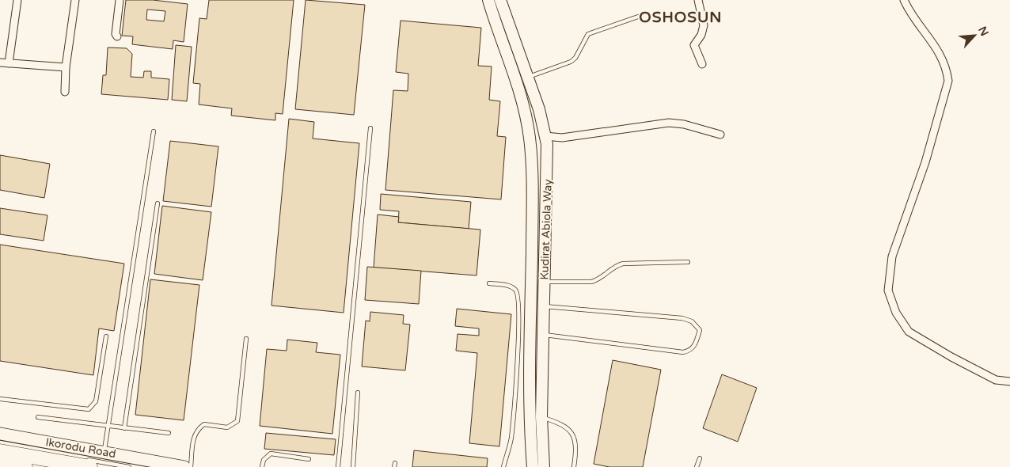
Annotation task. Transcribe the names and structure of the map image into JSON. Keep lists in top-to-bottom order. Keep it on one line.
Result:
{"streets":{"highway":["Ikorodu Road"],"main road":["Kudirat Abiola Way"]},"districts":["OSHOSUN"],"north":"top right"}
